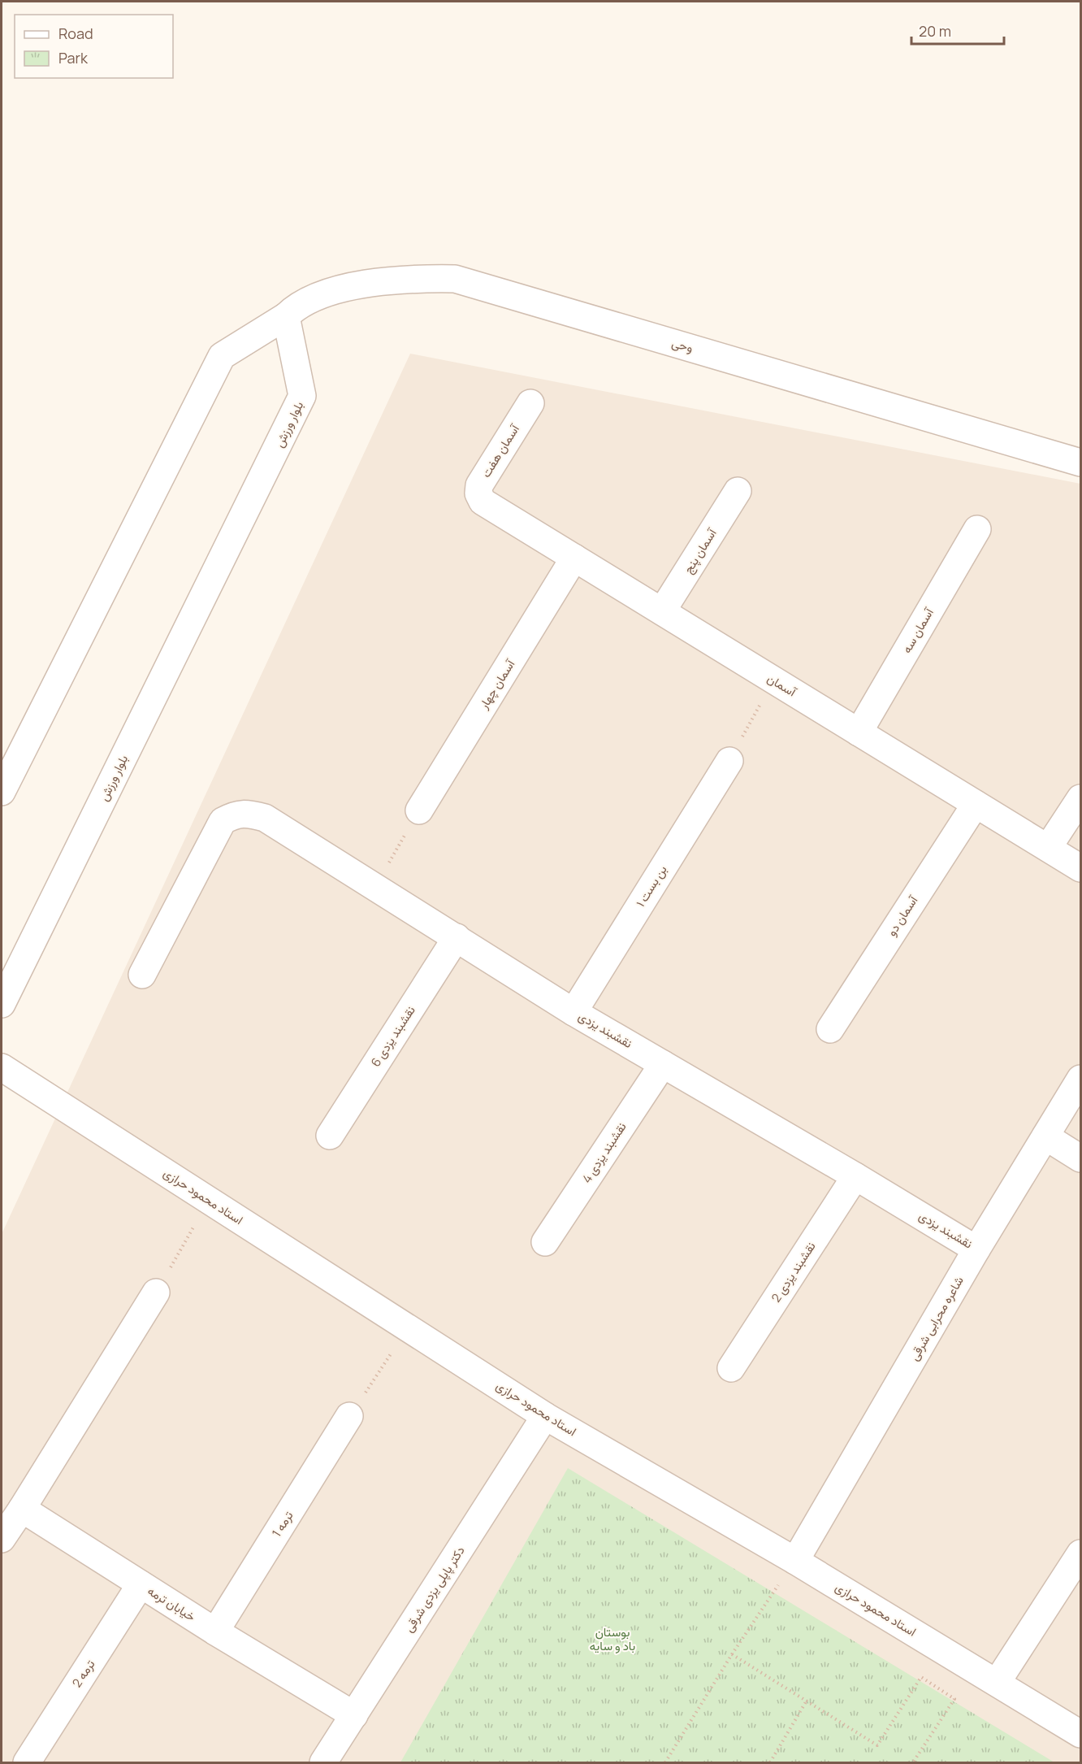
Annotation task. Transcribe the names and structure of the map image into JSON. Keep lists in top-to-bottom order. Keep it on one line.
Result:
{"streets":{"street":["وحی","بلوار ورزش","آسمان هفت","آسمان پنج","آسمان سه","آسمان چهار","آسمان","بن بست ۱","آسمان دو","نقشبند یزدی","نقشبند یزدی 6","نقشبند یزدی 4","استاد محمود حرازی","نقشبند یزدی 2","شاعره محرابی شرقی","ترمه 1","دکتر پاپلی یزدی شرقی","خیابان ترمه","ترمه 2"]},"crossings":[["وحی","بلوار ورزش"],["آسمان هفت","آسمان"],["آسمان پنج","آسمان"],["آسمان سه","آسمان"],["آسمان چهار","آسمان"],["آسمان","آسمان دو"],["بن بست ۱","نقشبند یزدی"],["نقشبند یزدی","نقشبند یزدی 6"],["نقشبند یزدی","نقشبند یزدی 4"],["نقشبند یزدی","نقشبند یزدی 2"],["نقشبند یزدی","شاعره محرابی شرقی"],["استاد محمود حرازی","شاعره محرابی شرقی"],["استاد محمود حرازی","دکتر پاپلی یزدی شرقی"],["ترمه 1","خیابان ترمه"],["دکتر پاپلی یزدی شرقی","خیابان ترمه"],["خیابان ترمه","ترمه 2"]],"parks":["بوستان باد و سایه"],"legend":["Road","Park"],"scale_bar":"20 m"}
